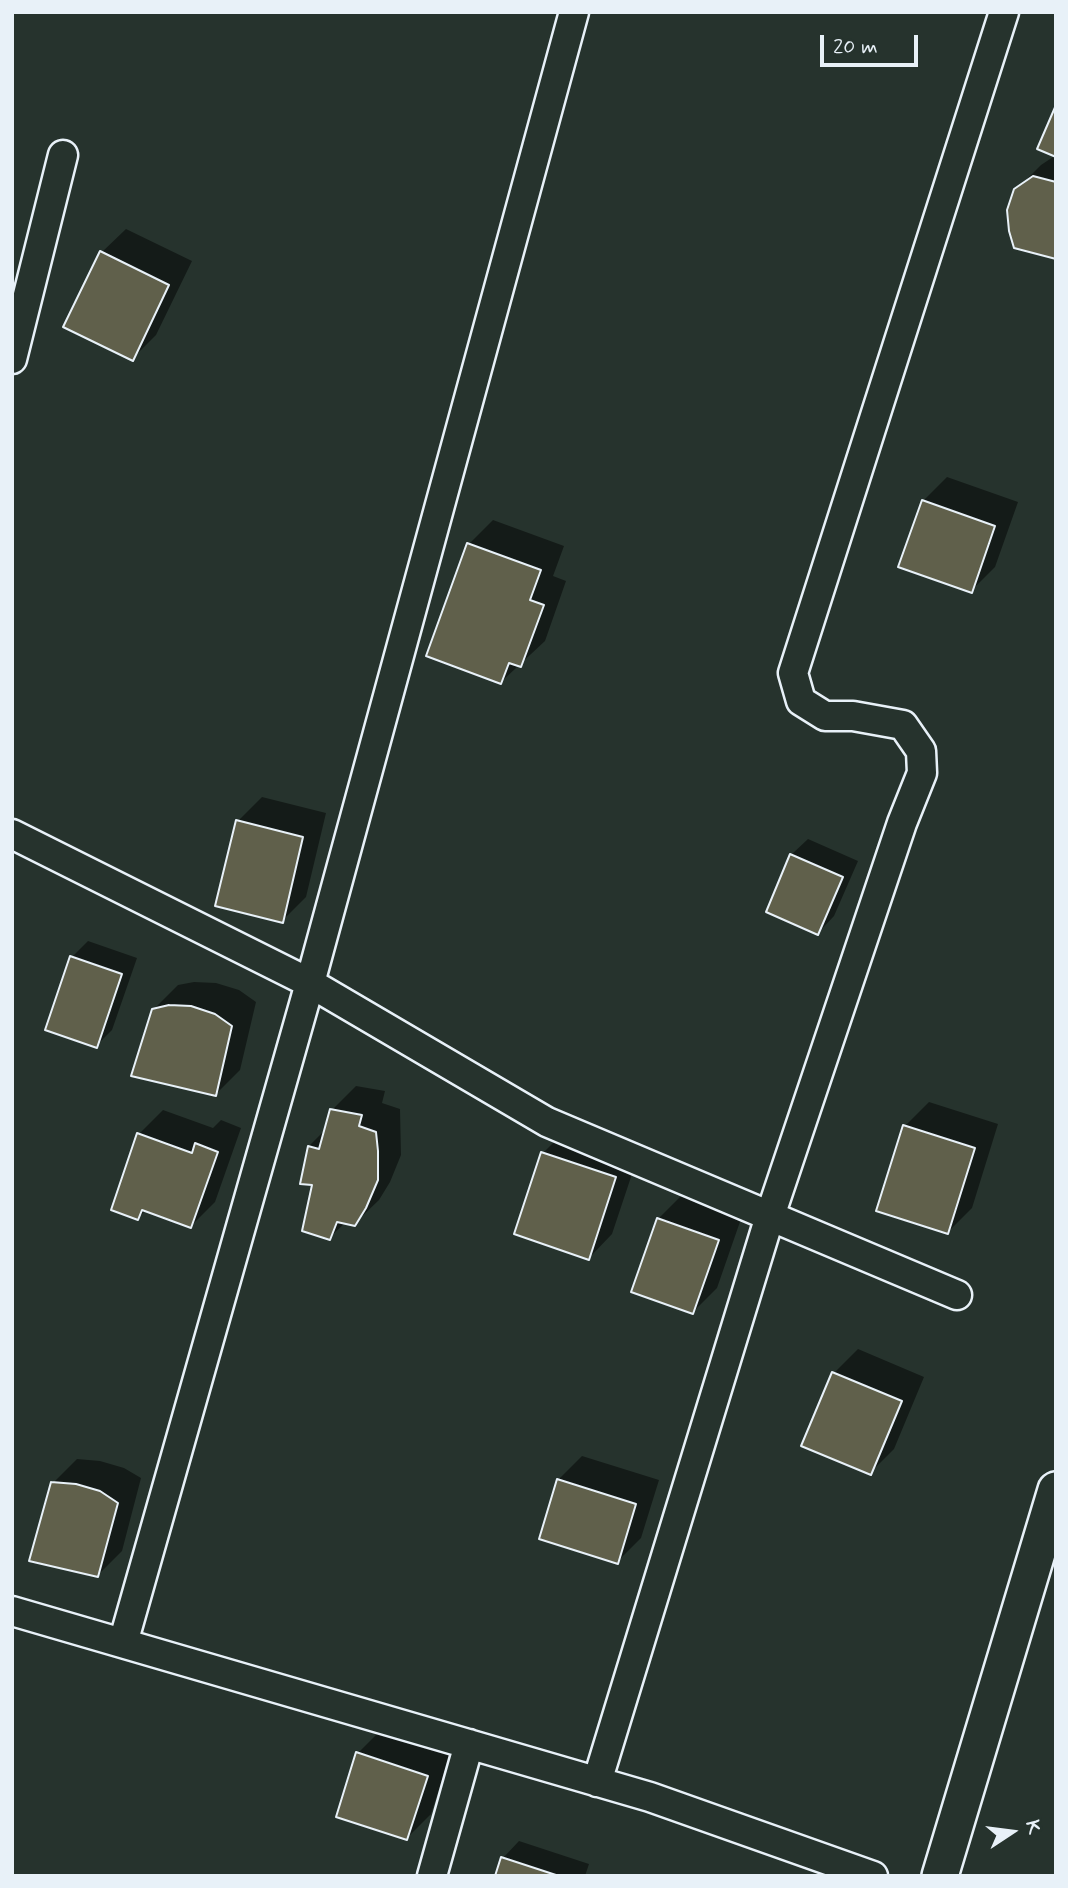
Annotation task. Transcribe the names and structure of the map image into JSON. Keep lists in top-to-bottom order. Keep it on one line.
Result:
{"scale_bar":"20 m","north":"right"}
